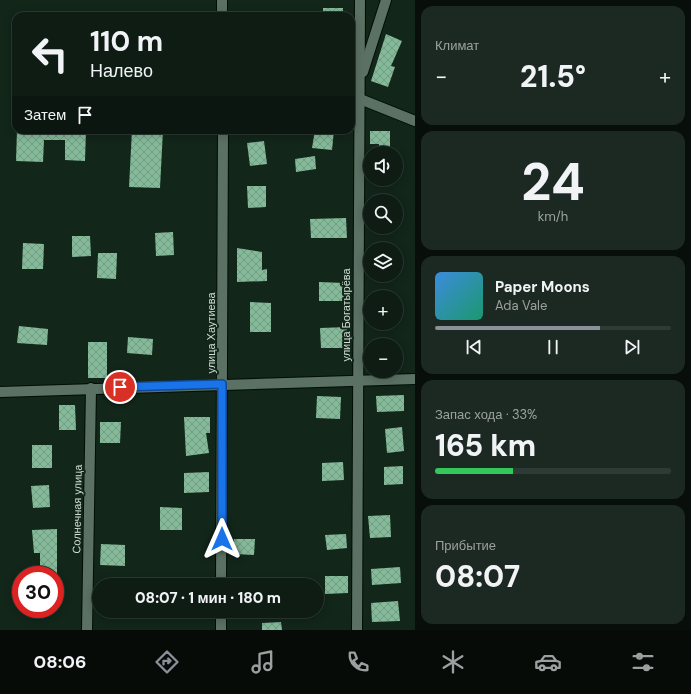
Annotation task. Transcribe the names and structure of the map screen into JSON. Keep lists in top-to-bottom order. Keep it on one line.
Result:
{"streets":{"street":["улица Богатырёва","улица Хаутиева","Солнечная улица"]},"page":{"tile":["Климат",["24","km/h"],["Запас хода · 33%","165 km"],["Прибытие","08:07"]],"turn":["110 m","Налево"],"heat":["−","21.5°","+"],"then":"Затем","map_buttons":["+","−"],"song":["Paper Moons","Ada Vale"],"limit":"30","trip":"08:07 · 1 мин · 180 m","tabs":"08:06"}}
